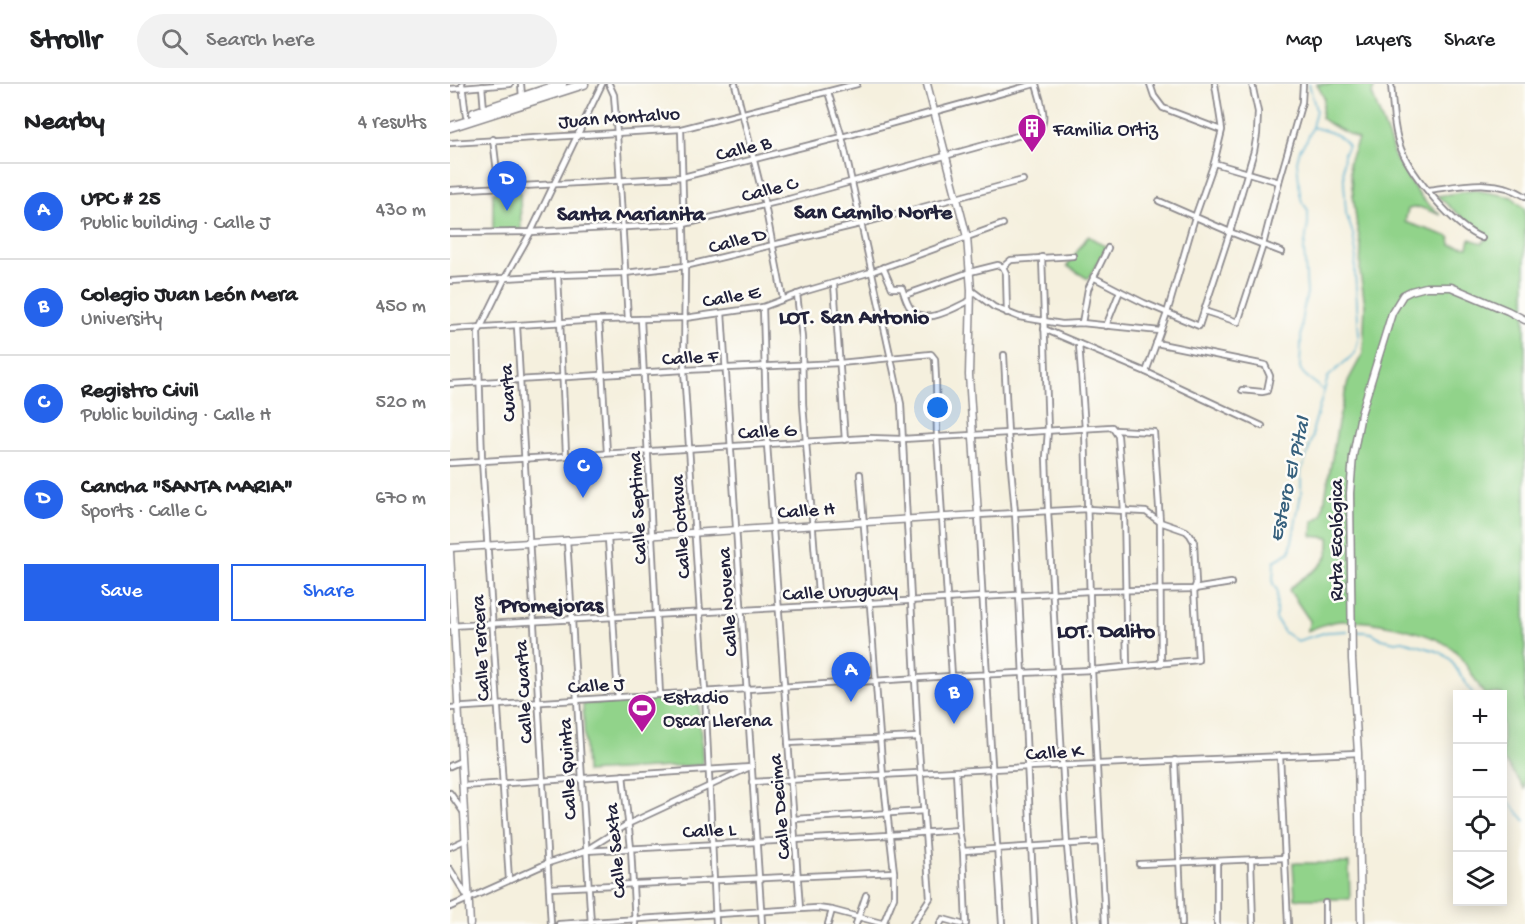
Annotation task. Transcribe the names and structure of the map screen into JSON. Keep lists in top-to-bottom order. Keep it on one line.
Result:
{"streets":{"main road":["Calle H","Ruta Ecológica"],"street":["Juan Montalvo","Calle B","Calle C","Calle D","Calle E","Calle F","Cuarta","Calle G","Calle Septima","Calle Octava","Calle Uruguay","Calle Novena","Calle Tercera","Calle J","Calle Cuarta","Calle K","Calle Quinta","Calle Decima","Calle L","Calle Sexta"]},"crossings":[["Juan Montalvo","Calle Octava"],["Juan Montalvo","Calle Tercera"],["Calle B","Calle C"],["Calle B","Calle Octava"],["Calle B","Calle Tercera"],["Calle C","Calle Octava"],["Calle C","Calle Tercera"],["Calle D","Calle Octava"],["Calle D","Calle Tercera"],["Calle E","Cuarta"],["Calle E","Calle Septima"],["Calle E","Calle Octava"],["Calle E","Calle Novena"],["Calle E","Calle Tercera"],["Calle E","Calle Decima"],["Calle F","Cuarta"],["Calle F","Calle G"],["Calle F","Calle Septima"],["Calle F","Calle Octava"],["Calle F","Calle Novena"],["Calle F","Calle Tercera"],["Calle F","Calle Decima"],["Cuarta","Calle G"],["Cuarta","Calle Cuarta"],["Calle G","Calle Septima"],["Calle G","Calle H"],["Calle G","Calle Octava"],["Calle G","Calle Novena"],["Calle G","Calle Tercera"],["Calle G","Calle Cuarta"],["Calle G","Calle Decima"],["Calle Septima","Calle H"],["Calle Septima","Calle Uruguay"],["Calle Septima","Calle J"],["Calle H","Calle Octava"],["Calle H","Calle Uruguay"],["Calle H","Calle Novena"],["Calle H","Calle Tercera"],["Calle H","Calle J"],["Calle H","Calle Cuarta"],["Calle H","Calle Quinta"],["Calle H","Calle Decima"],["Calle Octava","Calle Uruguay"],["Calle Octava","Calle J"],["Calle Octava","Calle L"],["Ruta Ecológica","Calle K"],["Calle Uruguay","Calle Novena"],["Calle Uruguay","Calle Tercera"],["Calle Uruguay","Calle Cuarta"],["Calle Uruguay","Calle Quinta"],["Calle Uruguay","Calle Decima"],["Calle Novena","Calle J"],["Calle Novena","Calle K"],["Calle Novena","Calle L"],["Calle Tercera","Calle J"],["Calle Tercera","Calle L"],["Calle J","Calle Cuarta"],["Calle J","Calle Quinta"],["Calle J","Calle Decima"],["Calle Cuarta","Calle L"],["Calle K","Calle Decima"],["Calle Quinta","Calle L"],["Calle Decima","Calle L"],["Calle L","Calle Sexta"]],"districts":["San Camilo Norte","Santa Marianita","LOT. San Antonio","Promejoras","LOT. Dalito"],"water":["Estero El Pital"],"places":{"building":["Familia Ortiz"],"sports":["Estadio Oscar Llerena"]},"page":{"header":"Strollr","search":"Search here","nav":["Map","Layers","Share"],"heading":["Nearby","4 results"],"pins":["D","C","A","B"],"list":[{"mark":"A","name":"UPC # 25","note":"Public building · Calle J","value":"430 m"},{"mark":"B","name":"Colegio Juan León Mera","note":"University","value":"450 m"},{"mark":"C","name":"Registro Civil","note":"Public building · Calle H","value":"520 m"},{"mark":"D","name":"Cancha \"SANTA MARIA\"","note":"Sports · Calle C","value":"670 m"}],"buttons":["Save","Share"],"map_buttons":["+","−"]}}
